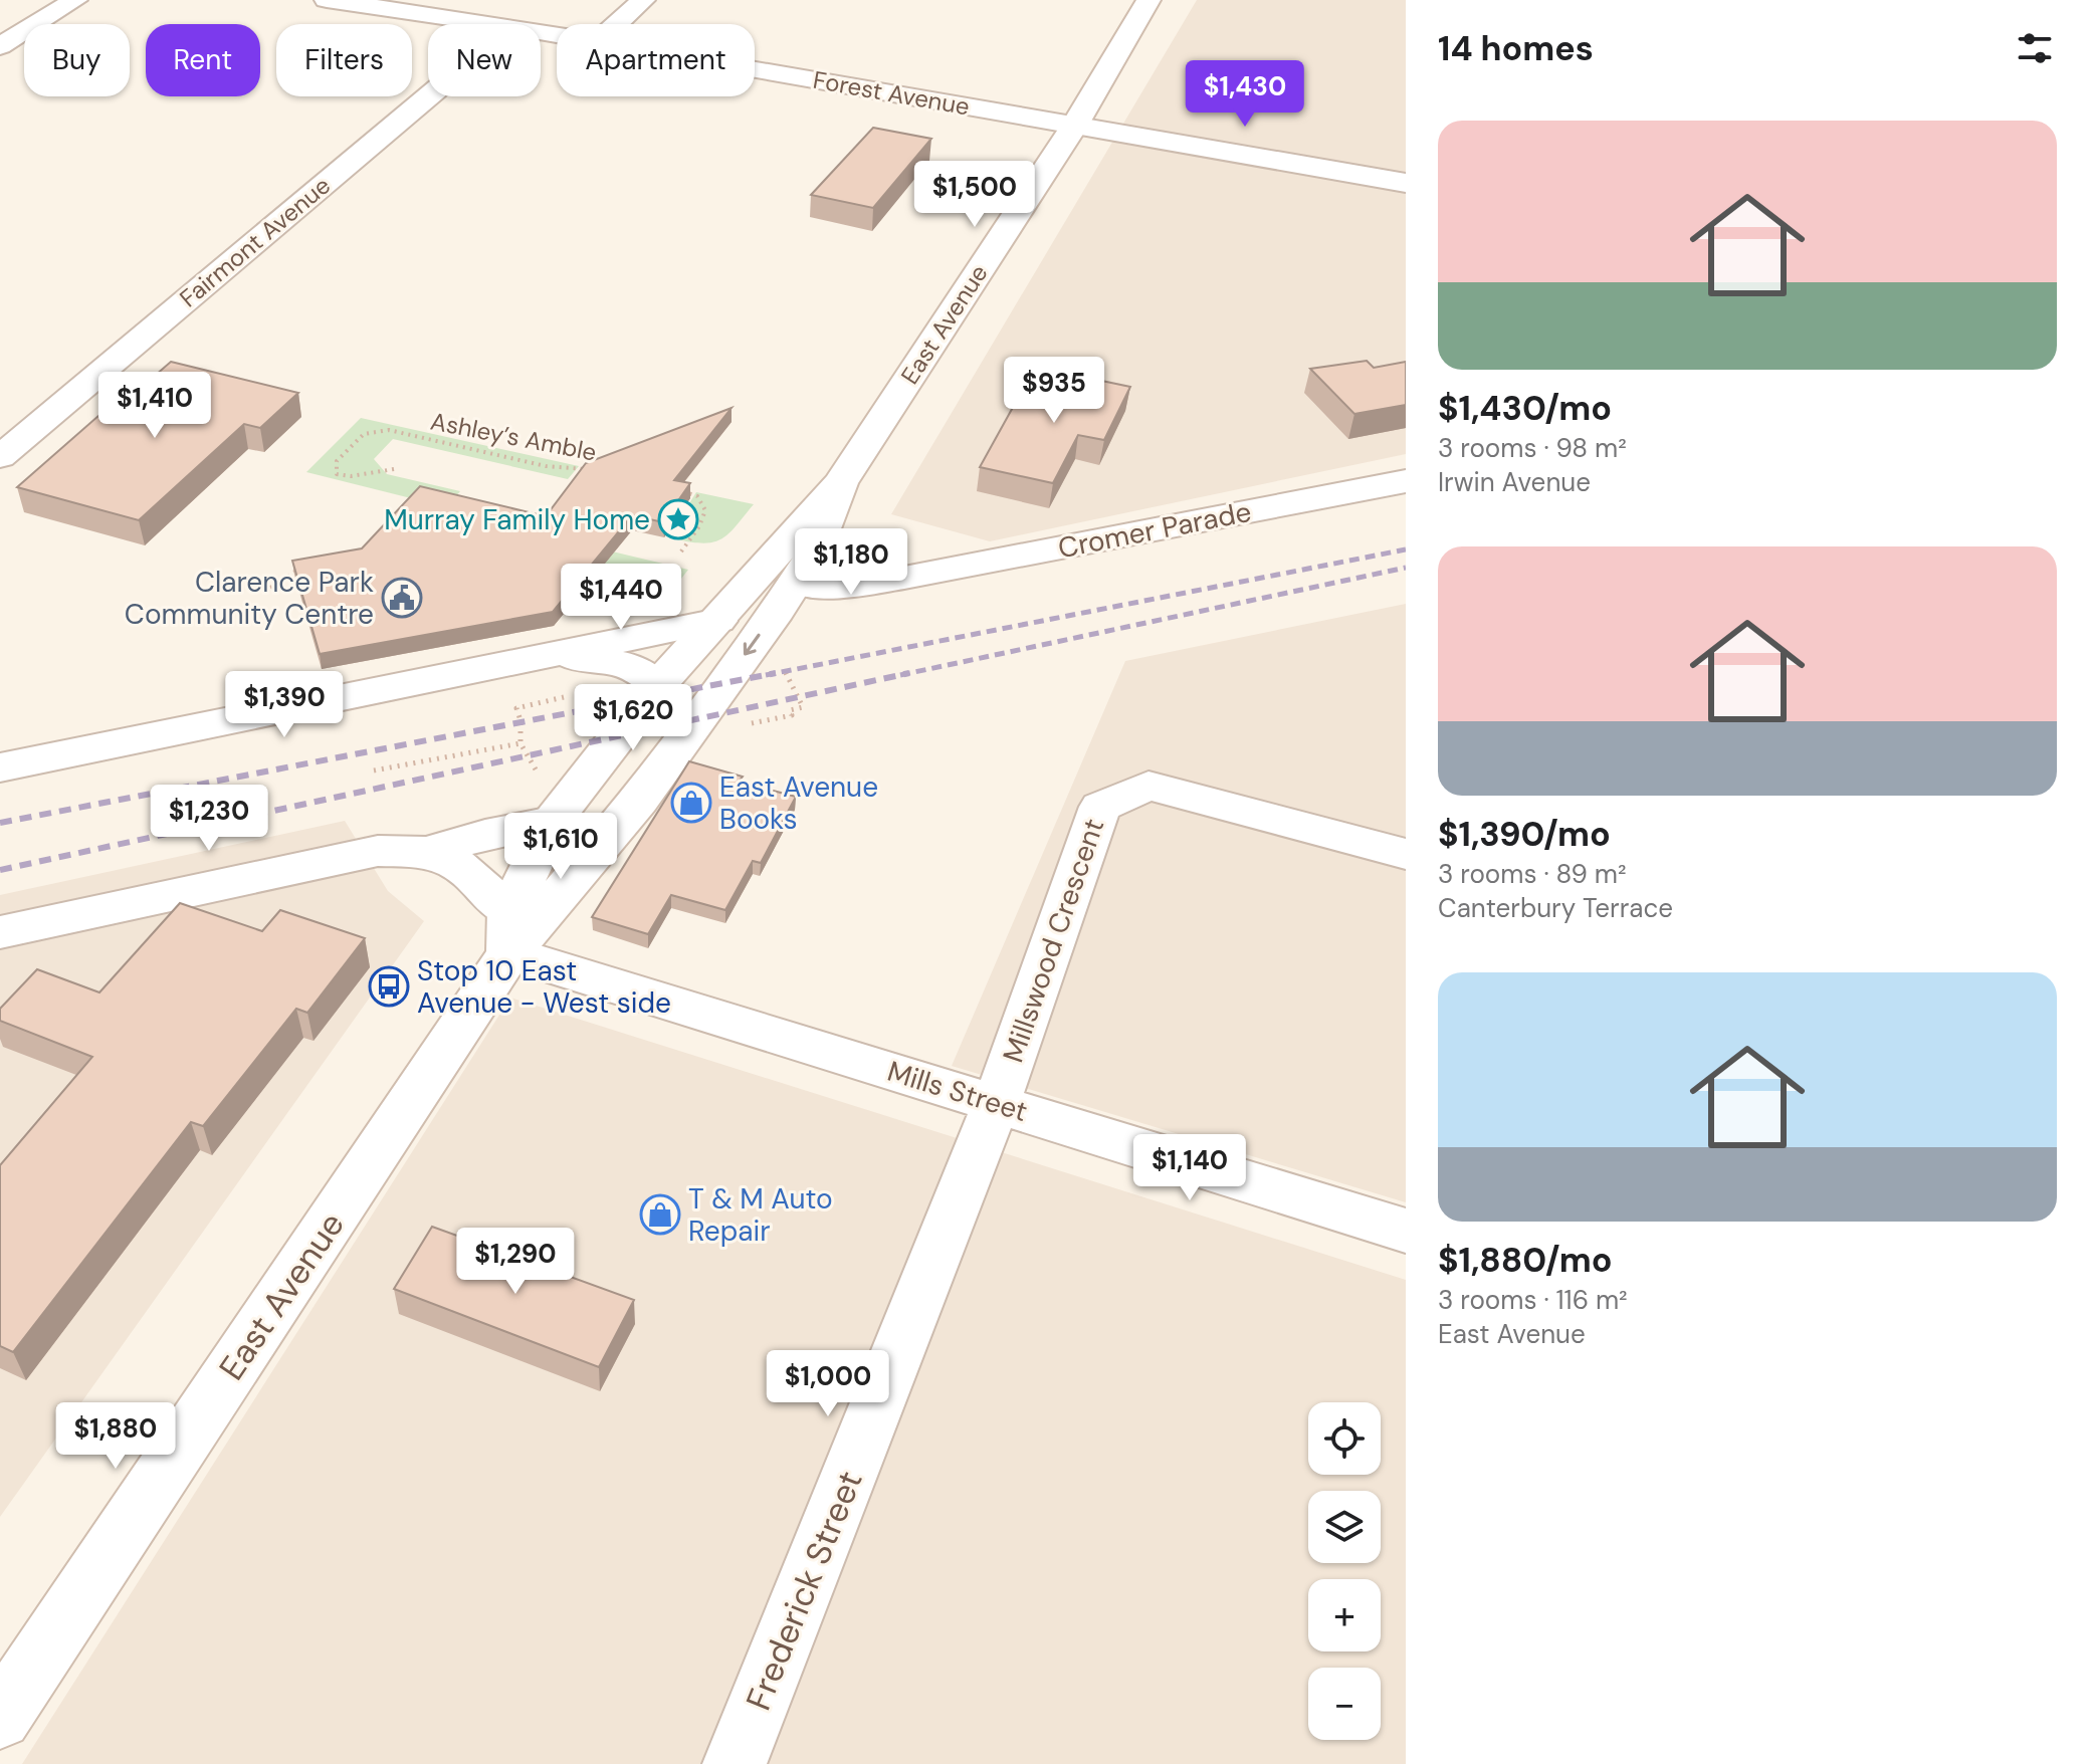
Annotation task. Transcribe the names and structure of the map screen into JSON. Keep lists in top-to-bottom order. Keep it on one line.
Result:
{"streets":{"street":["Forest Avenue","Fairmont Avenue","East Avenue","Cromer Parade","Millswood Crescent","Mills Street","Frederick Street"],"path":["Ashley’s Amble"]},"crossings":[["Forest Avenue","East Avenue"],["East Avenue","Cromer Parade"],["East Avenue","Mills Street"],["Millswood Crescent","Mills Street"],["Millswood Crescent","Frederick Street"],["Mills Street","Frederick Street"]],"places":{"place":["Murray Family Home"],"public building":["Clarence Park Community Centre"],"shop":["East Avenue Books","T & M Auto Repair"],"bus stop":["Stop 10 East Avenue - West side"]},"page":{"heading":"14 homes","chip":["Buy","Rent","Filters","New","Apartment"],"price":["$1,430","$1,500","$935","$1,410","$1,180","$1,440","$1,390","$1,620","$1,230","$1,610","$1,140","$1,290","$1,000","$1,880"],"list":[{"name":"$1,430/mo","note":"3 rooms · 98 m² · Irwin Avenue"},{"name":"$1,390/mo","note":"3 rooms · 89 m² · Canterbury Terrace"},{"name":"$1,880/mo","note":"3 rooms · 116 m² · East Avenue"}],"map_buttons":["+","−"]}}
